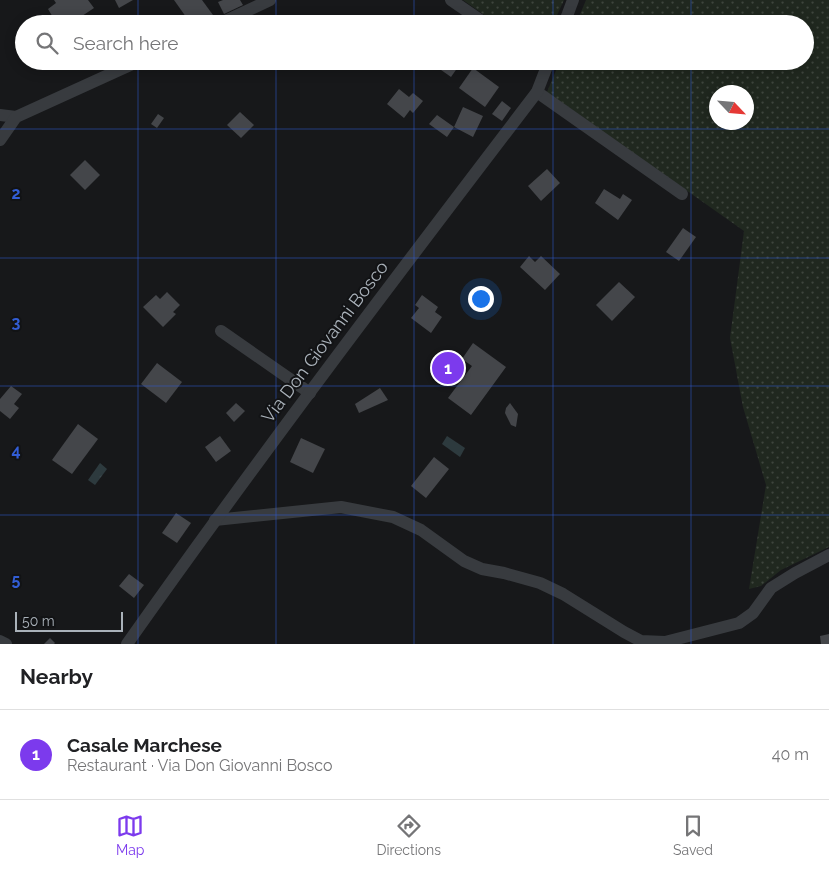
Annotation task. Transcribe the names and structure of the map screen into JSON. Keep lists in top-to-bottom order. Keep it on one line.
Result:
{"streets":{"street":["Via Don Giovanni Bosco"]},"scale_bar":"50 m","north":"bottom right","page":{"search":"Search here","pins":"1","scale":"50 m","heading":"Nearby","list":[{"mark":"1","name":"Casale Marchese","note":"Restaurant · Via Don Giovanni Bosco","value":"40 m"}],"nav":["Map","Directions","Saved"]},"grid":{"rows":["2","3","4","5"]}}
